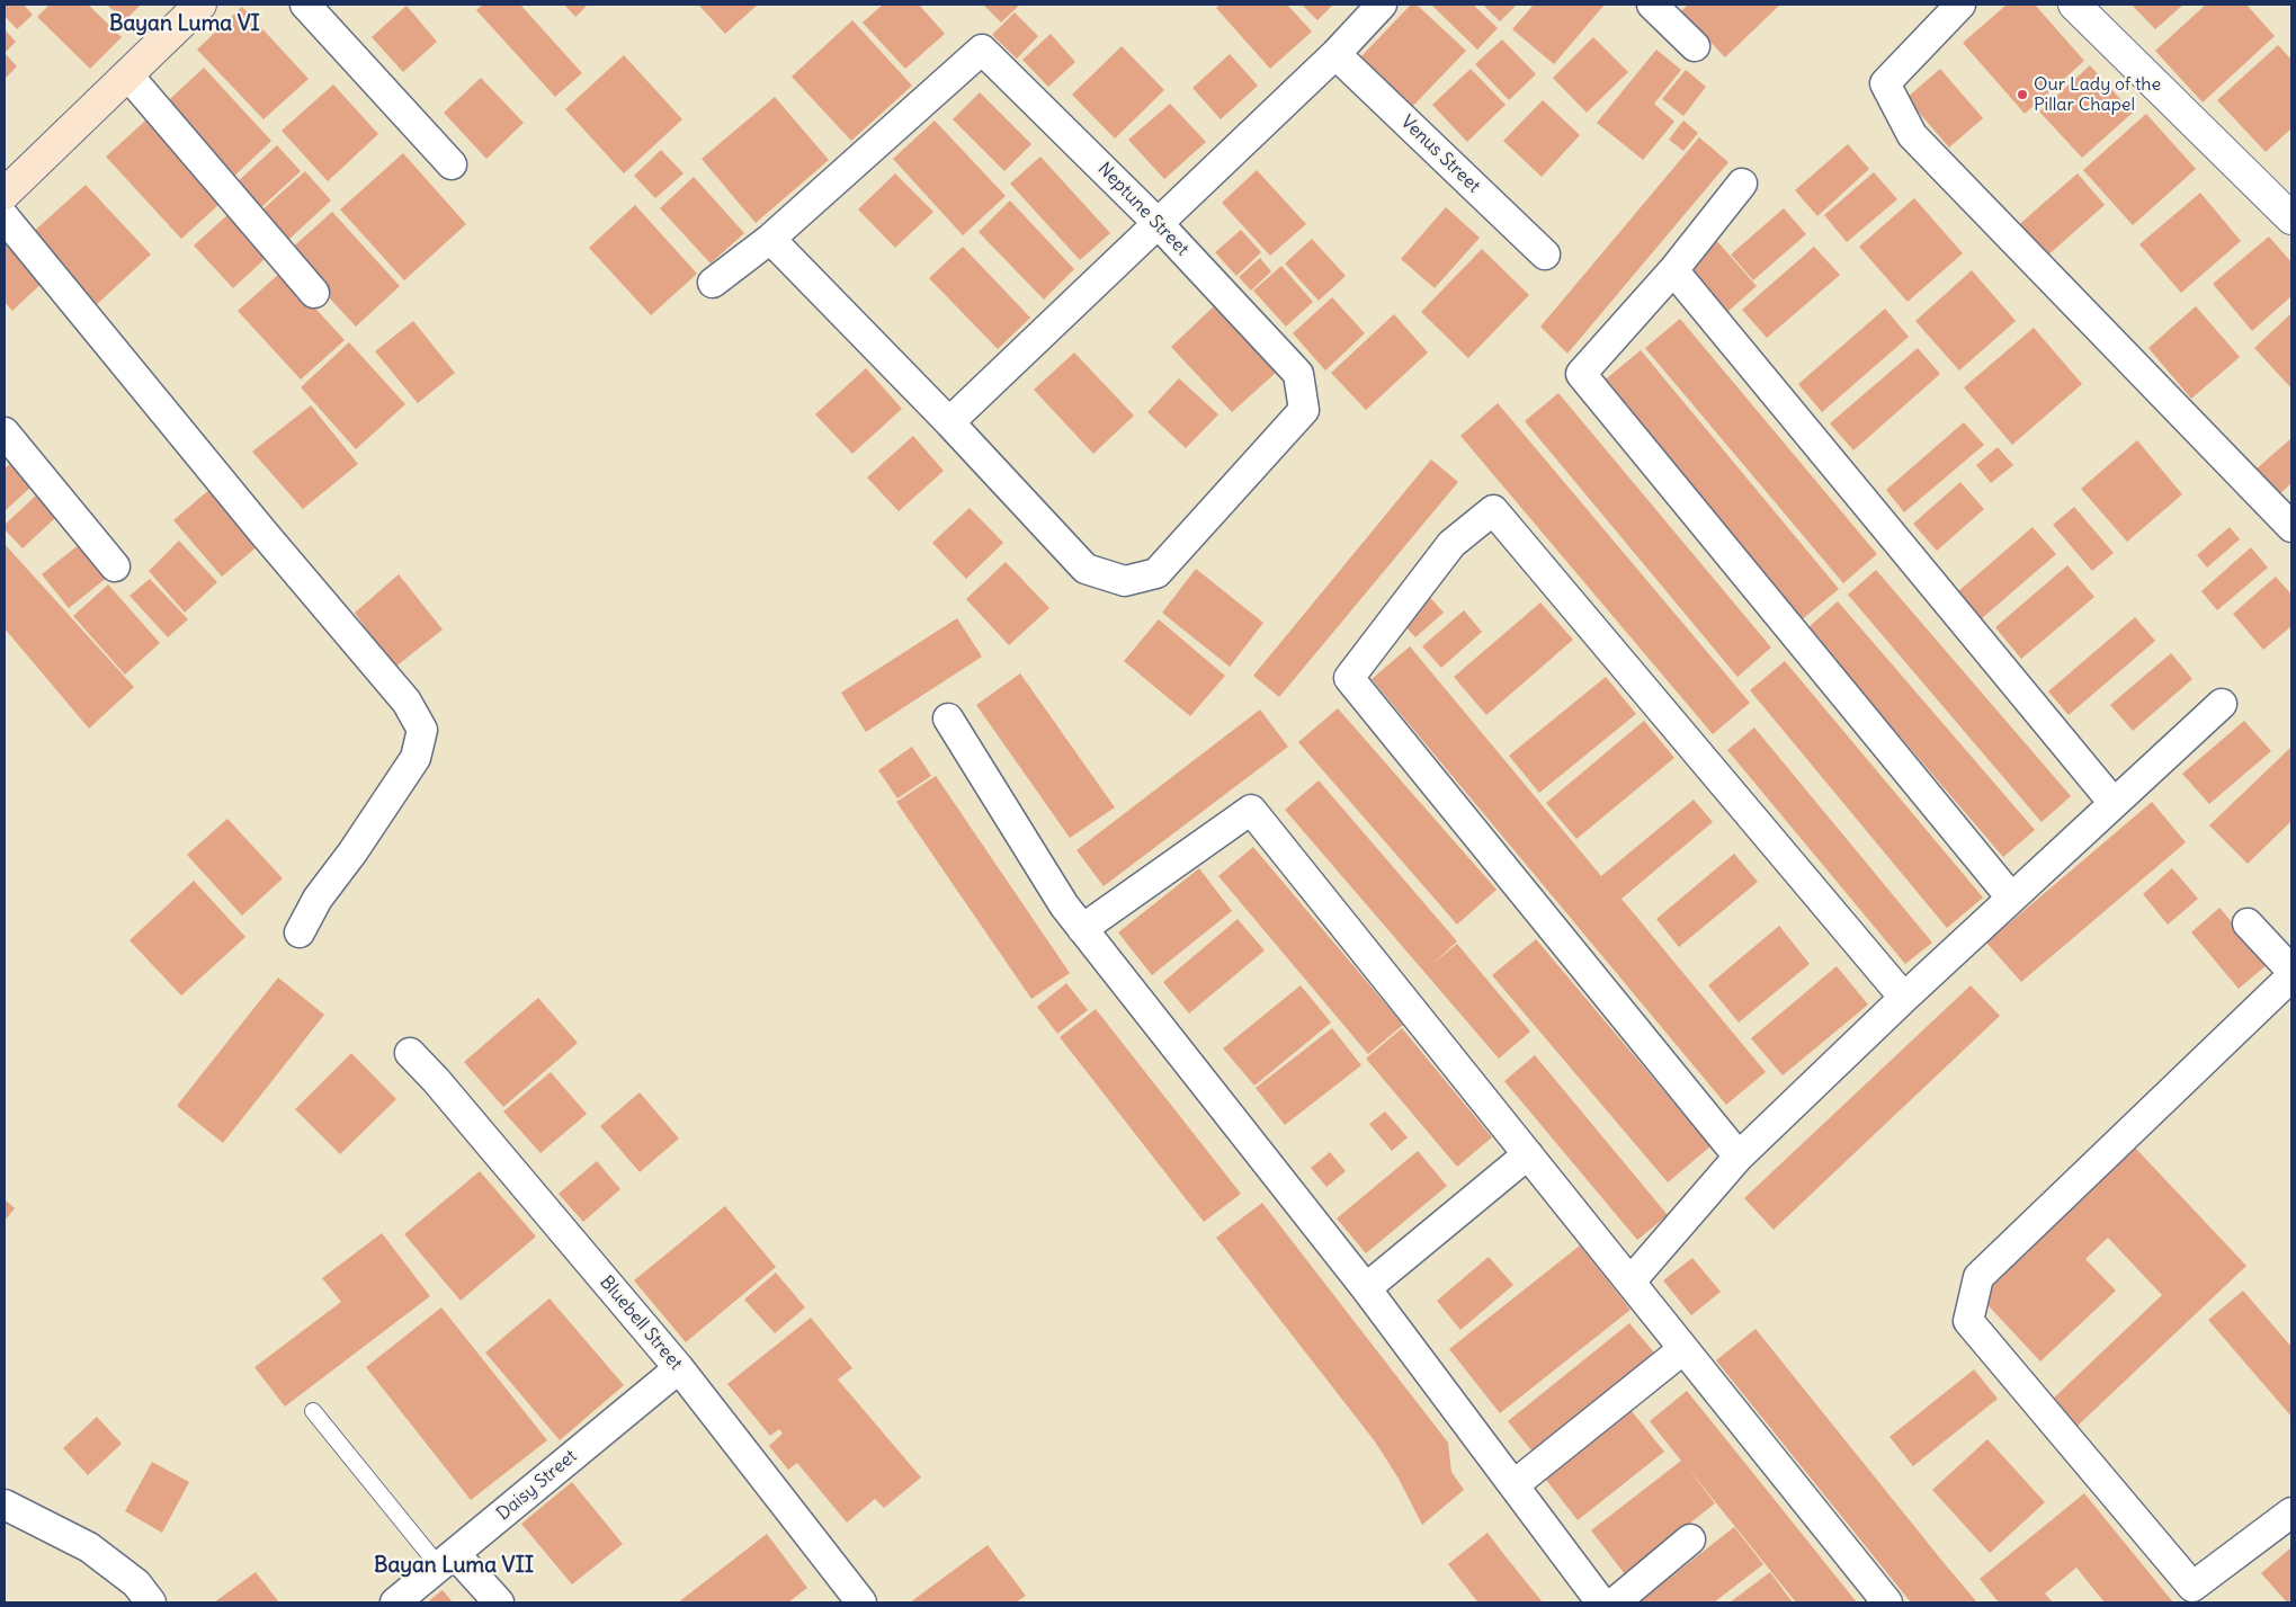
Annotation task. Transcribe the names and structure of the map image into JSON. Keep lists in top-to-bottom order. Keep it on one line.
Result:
{"streets":{"street":["Venus Street","Neptune Street","Bluebell Street","Daisy Street"]},"crossings":[["Bluebell Street","Daisy Street"]],"districts":["Bayan Luma VI","Bayan Luma VII"],"places":["Our Lady of the Pillar Chapel"]}
